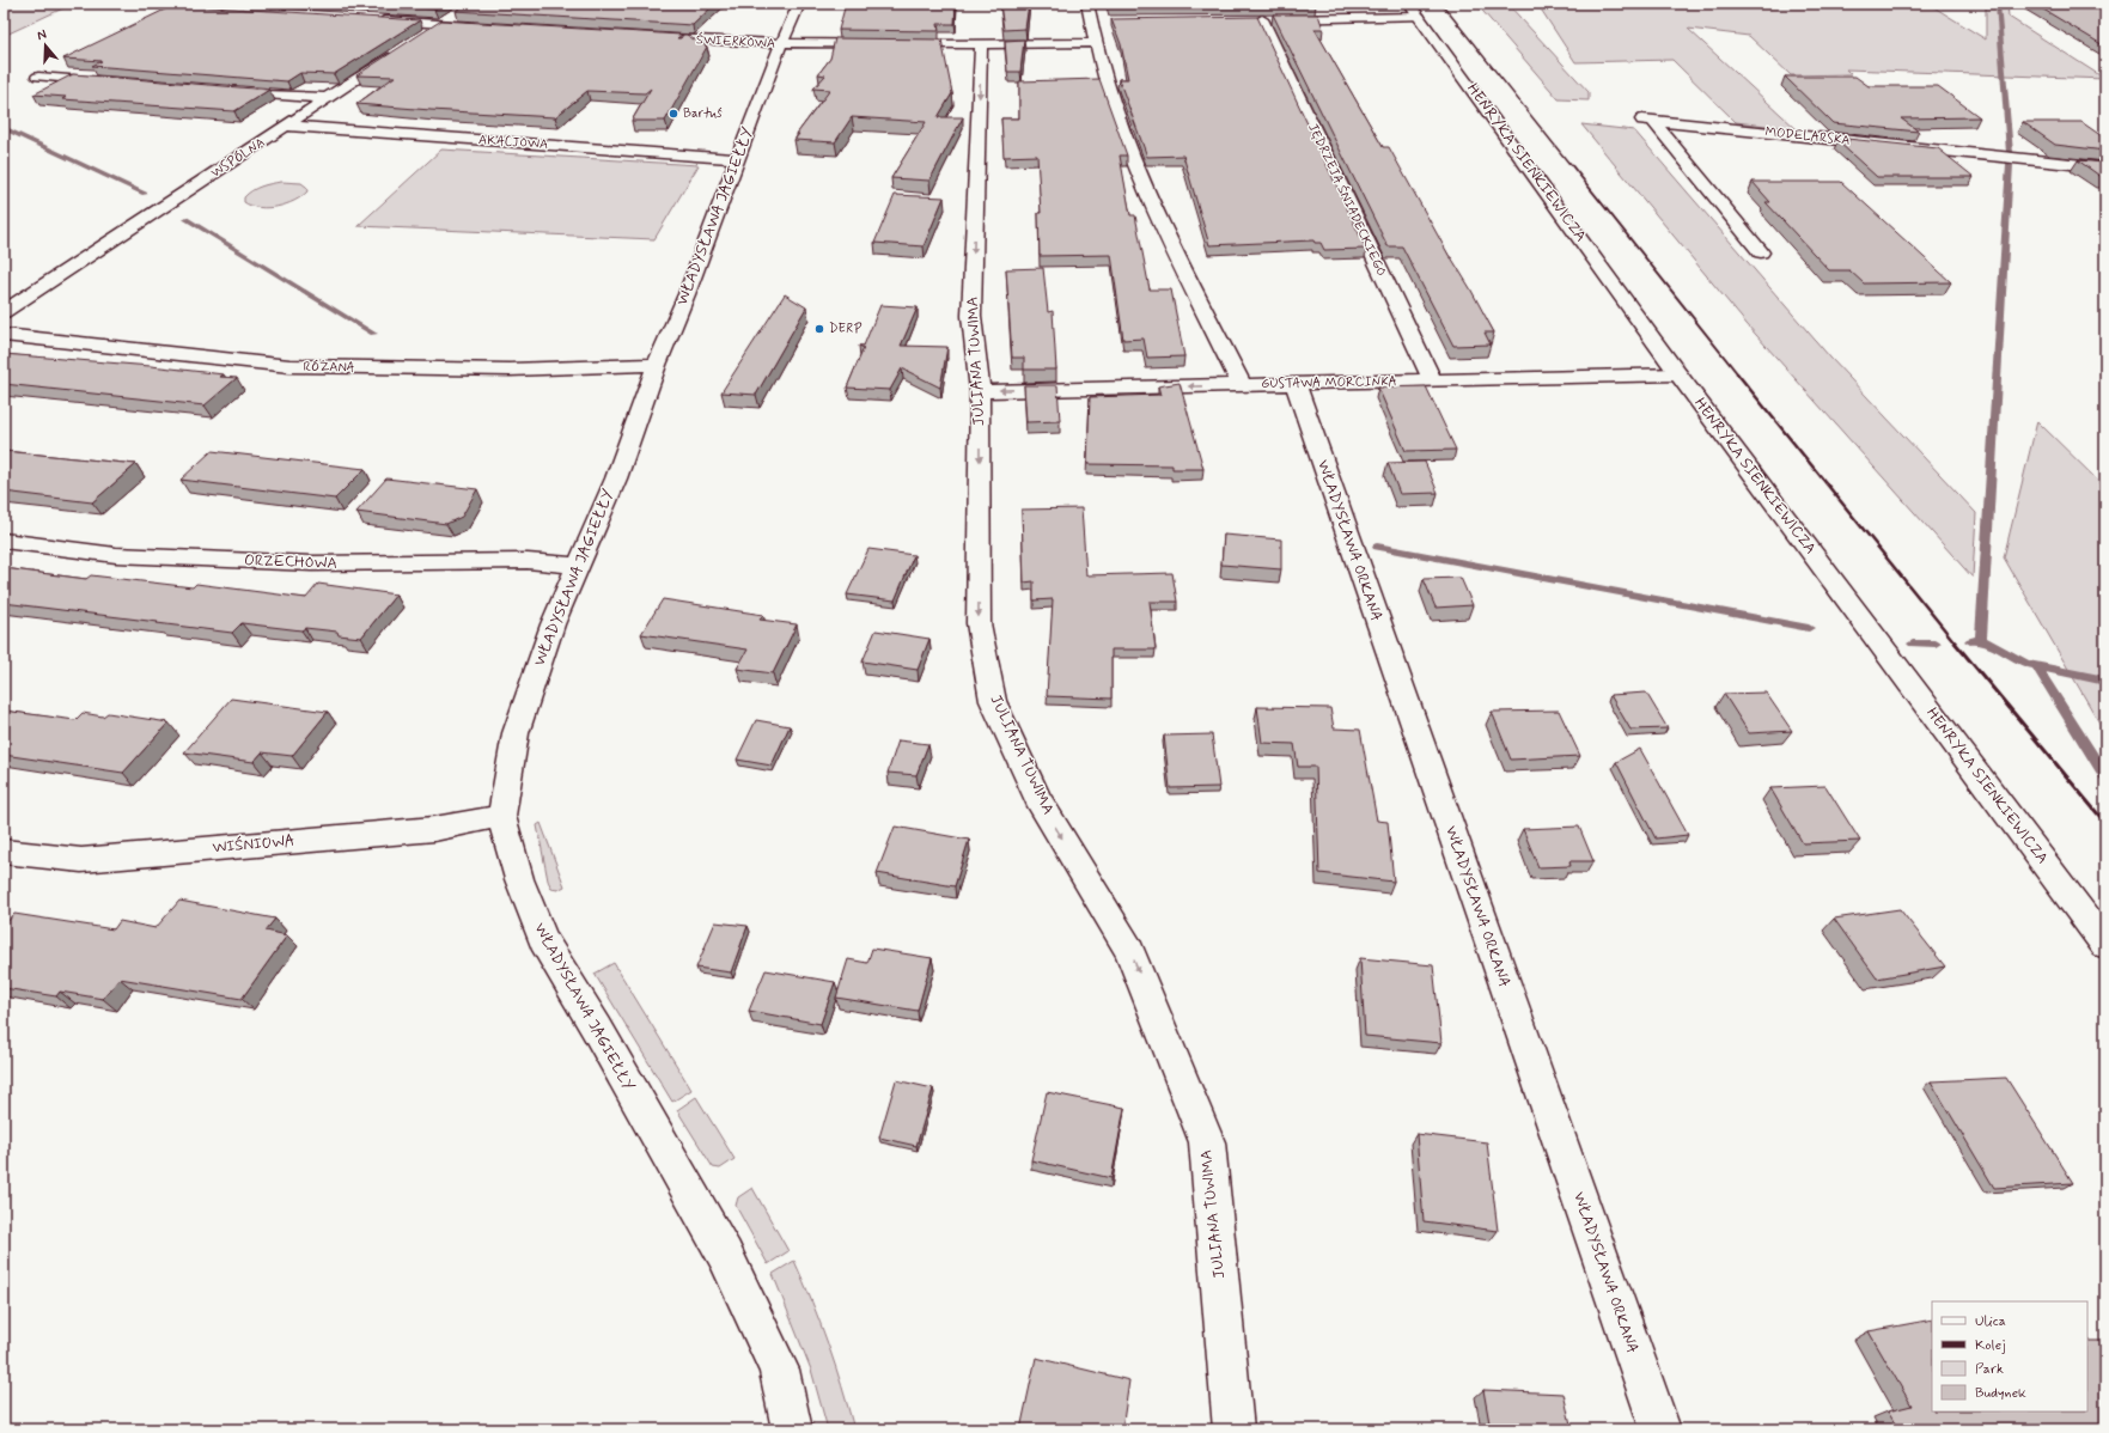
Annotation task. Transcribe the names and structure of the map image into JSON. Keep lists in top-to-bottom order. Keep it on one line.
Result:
{"streets":{"street":["ŚWIERKOWA","MODELARSKA","AKACJOWA","WSPÓLNA","HENRYKA SIENKIEWICZA","JĘDRZEJA ŚNIADECKIEGO","WŁADYSŁAWA JAGIEŁŁY","JULIANA TUWIMA","RÓŻANA","GUSTAWA MORCINKA","WŁADYSŁAWA ORKANA","ORZECHOWA","WIŚNIOWA"]},"crossings":[["ŚWIERKOWA","WŁADYSŁAWA JAGIEŁŁY"],["ŚWIERKOWA","JULIANA TUWIMA"],["AKACJOWA","WSPÓLNA"],["AKACJOWA","WŁADYSŁAWA JAGIEŁŁY"],["HENRYKA SIENKIEWICZA","JĘDRZEJA ŚNIADECKIEGO"],["HENRYKA SIENKIEWICZA","GUSTAWA MORCINKA"],["JĘDRZEJA ŚNIADECKIEGO","GUSTAWA MORCINKA"],["WŁADYSŁAWA JAGIEŁŁY","RÓŻANA"],["WŁADYSŁAWA JAGIEŁŁY","ORZECHOWA"],["WŁADYSŁAWA JAGIEŁŁY","WIŚNIOWA"],["JULIANA TUWIMA","GUSTAWA MORCINKA"],["GUSTAWA MORCINKA","WŁADYSŁAWA ORKANA"]],"one_way":["JULIANA TUWIMA","GUSTAWA MORCINKA"],"places":["Bartuś","DERP"],"legend":["Ulica","Kolej","Park","Budynek"],"north":"top"}
